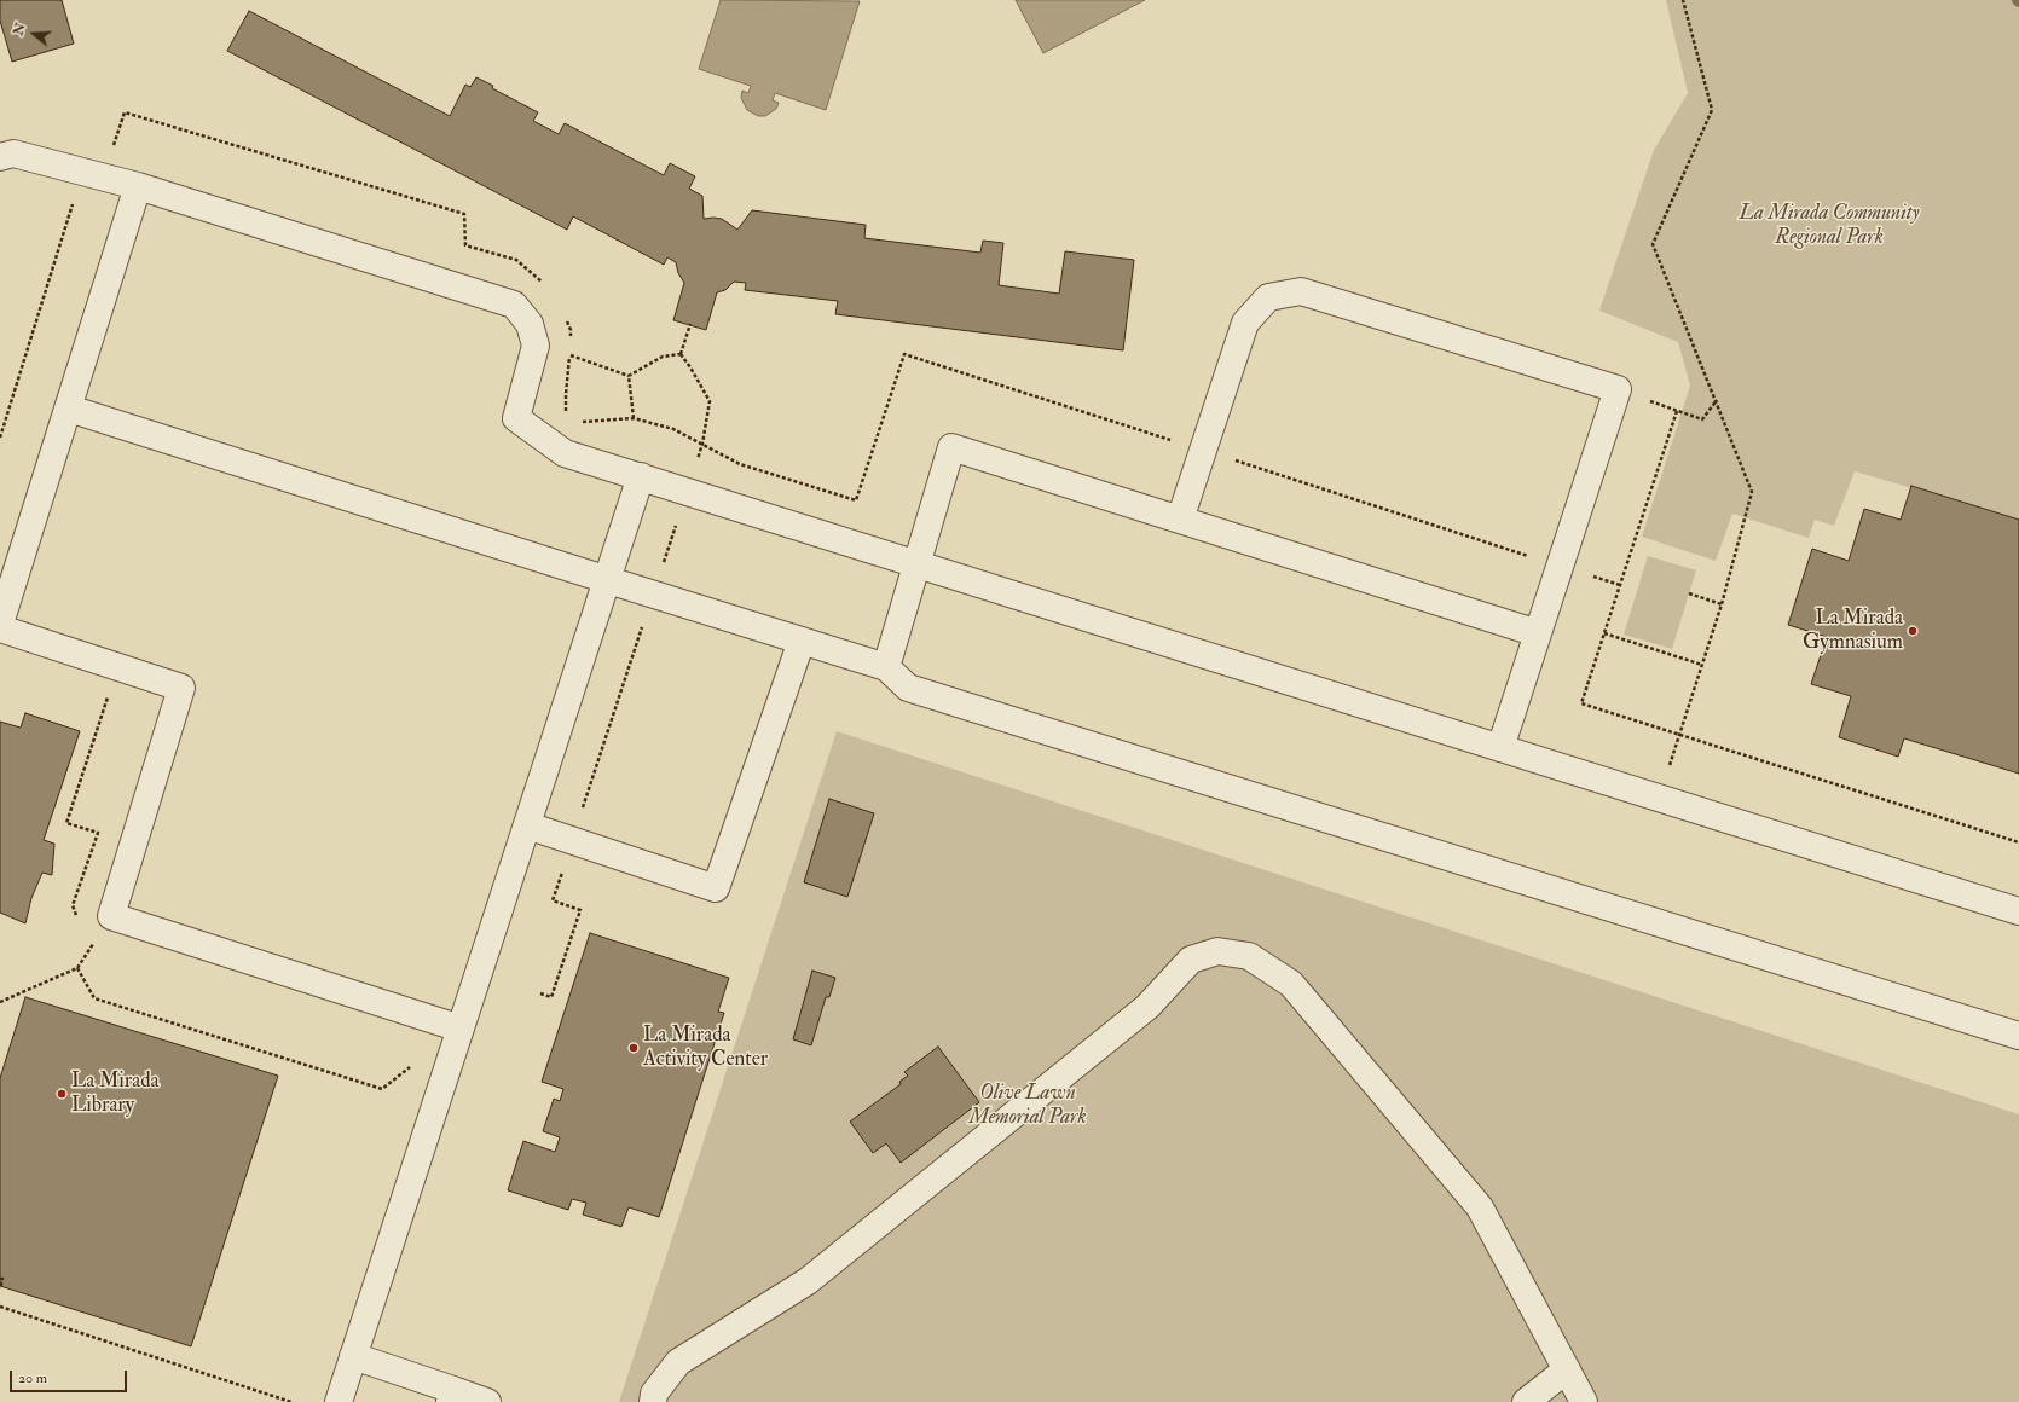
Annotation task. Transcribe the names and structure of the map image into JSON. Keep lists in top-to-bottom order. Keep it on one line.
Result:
{"parks":["La Mirada Community Regional Park","Olive Lawn Memorial Park"],"places":["La Mirada Gymnasium","La Mirada Activity Center","La Mirada Library"],"scale_bar":"20 m","north":"left"}
